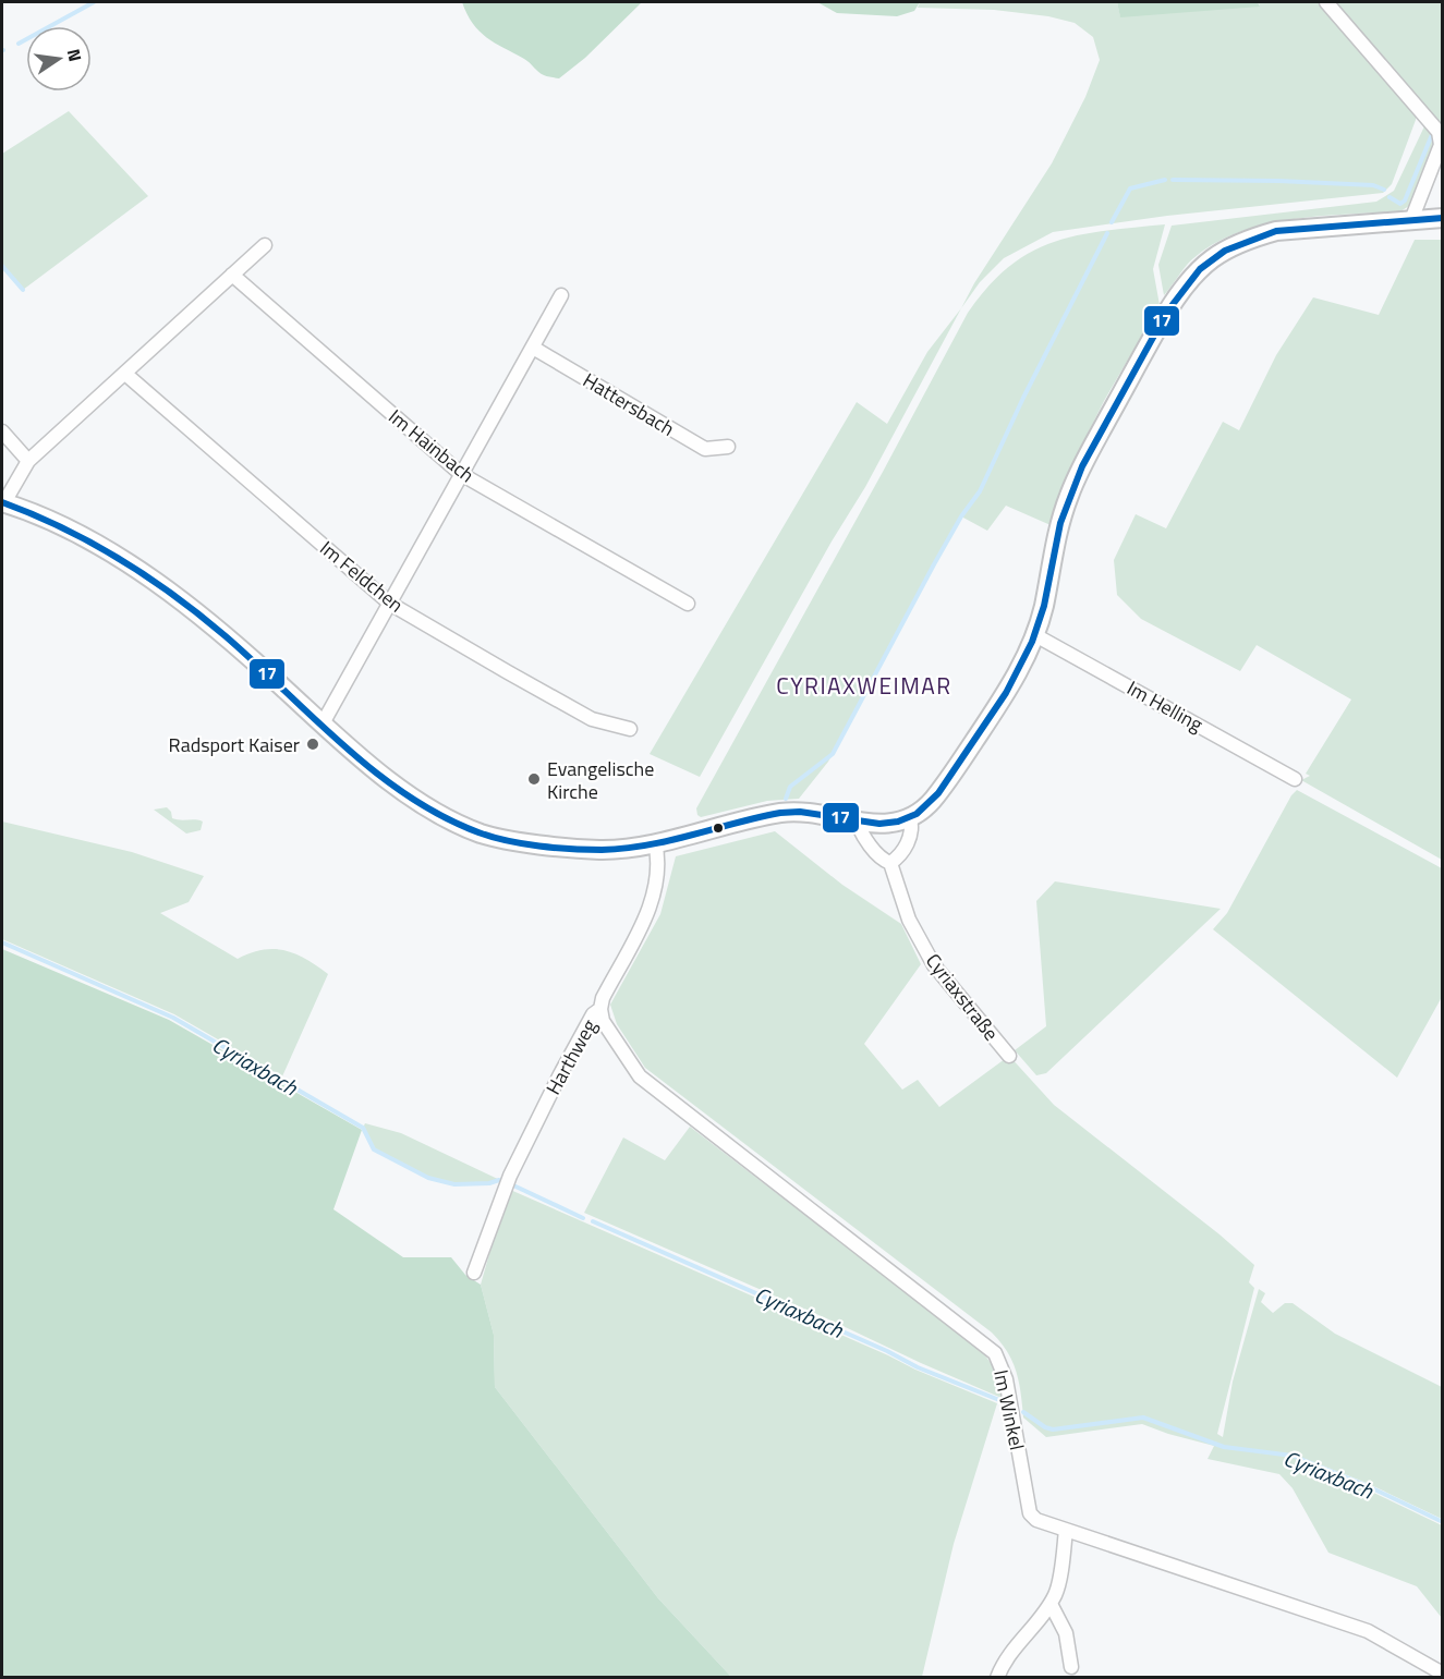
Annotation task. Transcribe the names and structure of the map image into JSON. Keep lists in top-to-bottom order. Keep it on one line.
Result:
{"streets":{"street":["Hattersbach","Im Hainbach","Im Feldchen","Im Helling","Cyriaxstraße","Harthweg","Im Winkel"]},"crossings":[["Harthweg","Im Winkel"]],"districts":["CYRIAXWEIMAR"],"water":["Cyriaxbach"],"places":["Radsport Kaiser","Evangelische Kirche"],"lines":["transit line 17"],"north":"right"}
